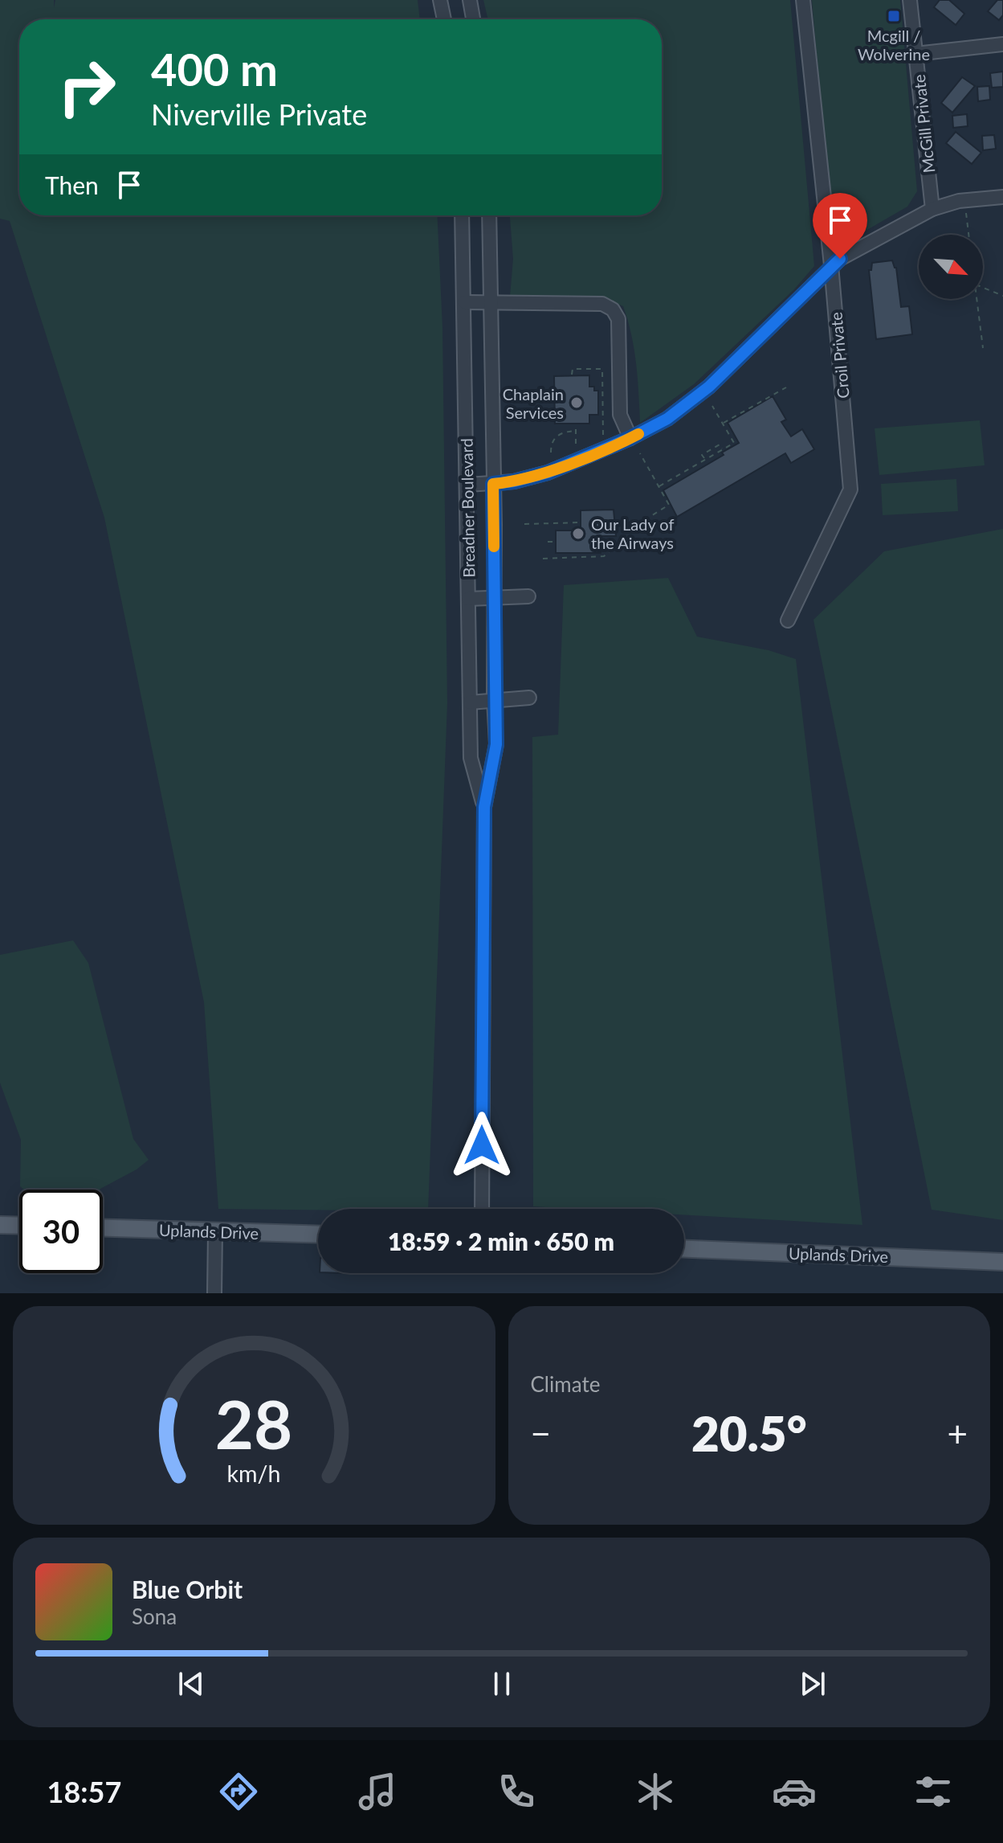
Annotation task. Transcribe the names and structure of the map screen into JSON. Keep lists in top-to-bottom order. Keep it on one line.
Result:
{"streets":{"main road":["Uplands Drive"],"street":["McGill Private","Croil Private","Breadner Boulevard"]},"places":{"transit":["Mcgill / Wolverine"],"other":["Chaplain Services","Our Lady of the Airways"]},"north":"bottom right","page":{"turn":["400 m","Niverville Private"],"then":"Then","limit":"30","trip":"18:59 · 2 min · 650 m","tile":"Climate","heat":["−","20.5°","+"],"song":["Blue Orbit","Sona"],"tabs":"18:57","gauge":["28","km/h"]}}
